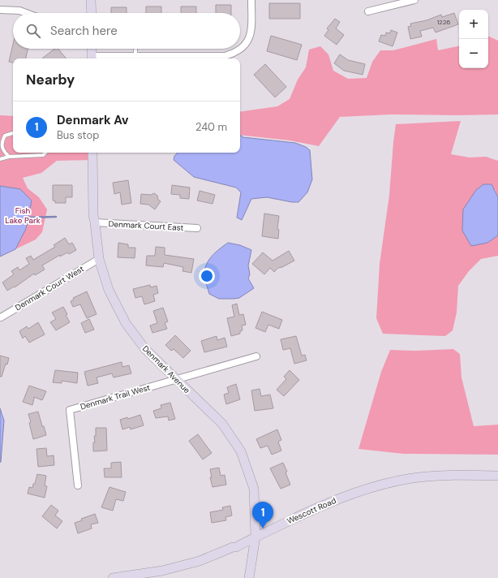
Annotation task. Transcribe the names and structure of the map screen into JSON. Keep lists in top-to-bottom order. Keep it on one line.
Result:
{"streets":{"street":["Denmark Court East","Denmark Court West","Denmark Avenue","Denmark Trail West","Wescott Road"]},"crossings":[["Denmark Court East","Denmark Avenue"],["Denmark Court West","Denmark Avenue"],["Denmark Avenue","Denmark Trail West"],["Denmark Avenue","Wescott Road"]],"parks":["Fish Lake Park"],"house_numbers":["1226"],"page":{"map_buttons":["+","−"],"search":"Search here","heading":"Nearby","list":[{"mark":"1","name":"Denmark Av","note":"Bus stop","value":"240 m"}],"pins":"1"}}
